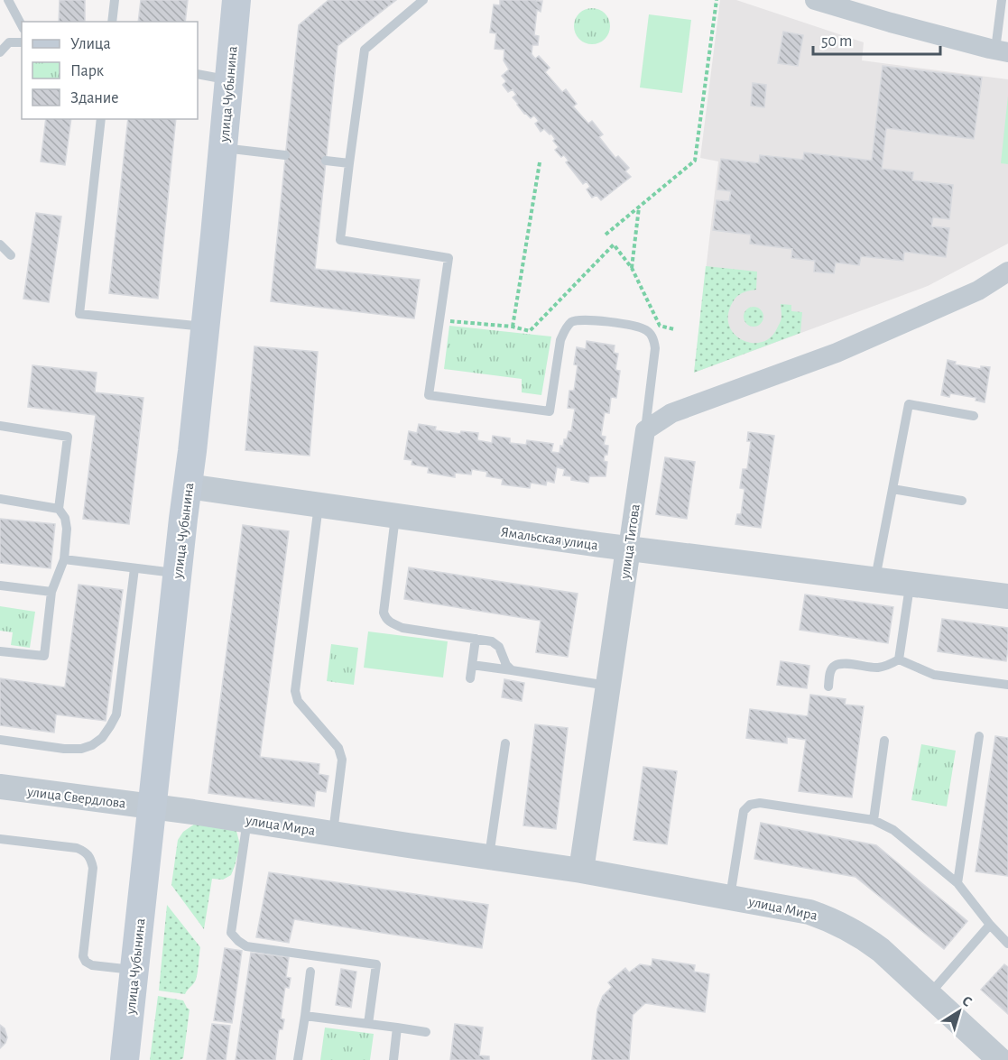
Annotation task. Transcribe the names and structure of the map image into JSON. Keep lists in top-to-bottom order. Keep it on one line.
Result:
{"streets":{"main road":["улица Чубынина"],"street":["Ямальская улица","улица Титова","улица Свердлова","улица Мира"]},"crossings":[["улица Чубынина","Ямальская улица"],["улица Чубынина","улица Свердлова"],["улица Чубынина","улица Мира"],["Ямальская улица","улица Титова"],["улица Титова","улица Мира"],["улица Свердлова","улица Мира"]],"legend":["Улица","Парк","Здание"],"scale_bar":"50 m","north":"top right"}
